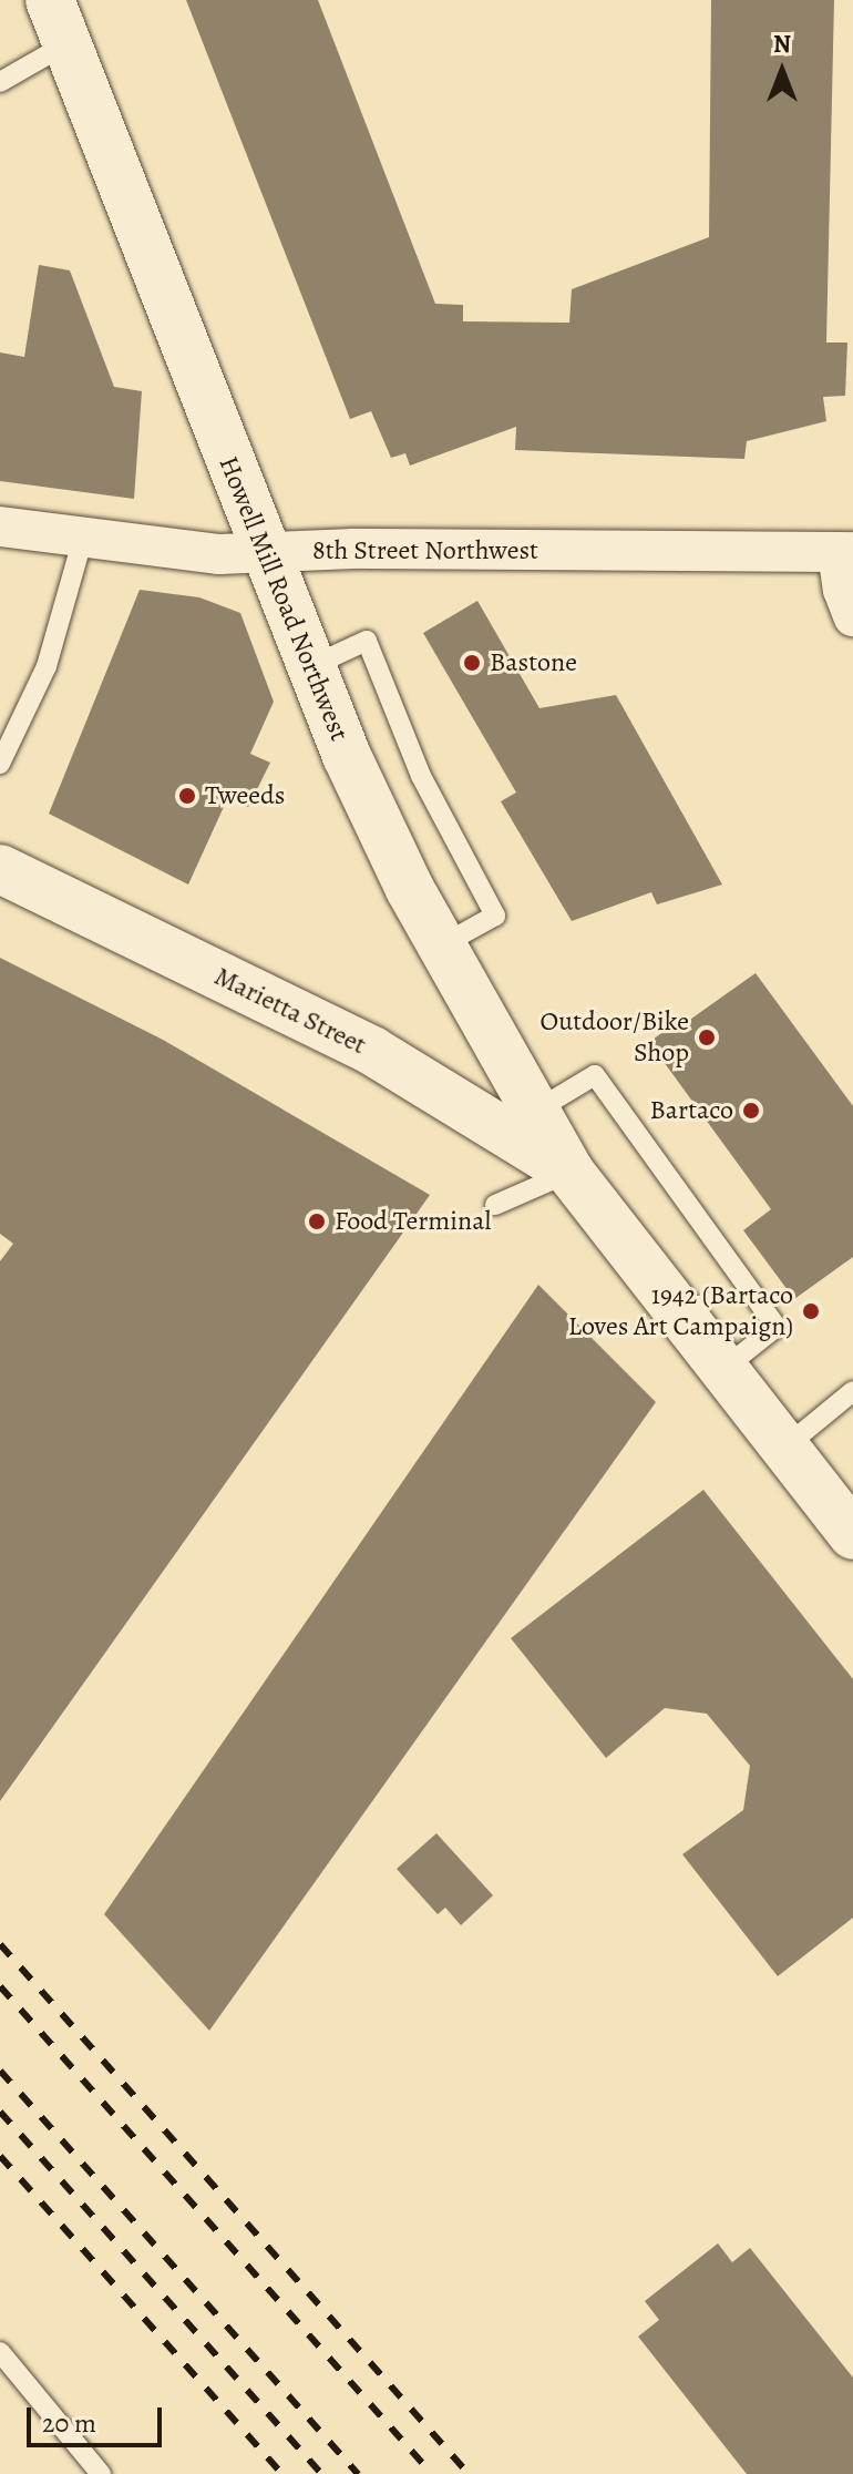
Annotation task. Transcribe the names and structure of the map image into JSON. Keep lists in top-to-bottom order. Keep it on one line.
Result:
{"streets":{"main road":["Howell Mill Road Northwest","Marietta Street"],"street":["8th Street Northwest"]},"crossings":[["8th Street Northwest","Howell Mill Road Northwest"],["Howell Mill Road Northwest","Marietta Street"]],"places":["Bastone","Tweeds","Outdoor/Bike Shop","Bartaco","Food Terminal","1942 (Bartaco Loves Art Campaign)"],"scale_bar":"20 m","north":"top"}
